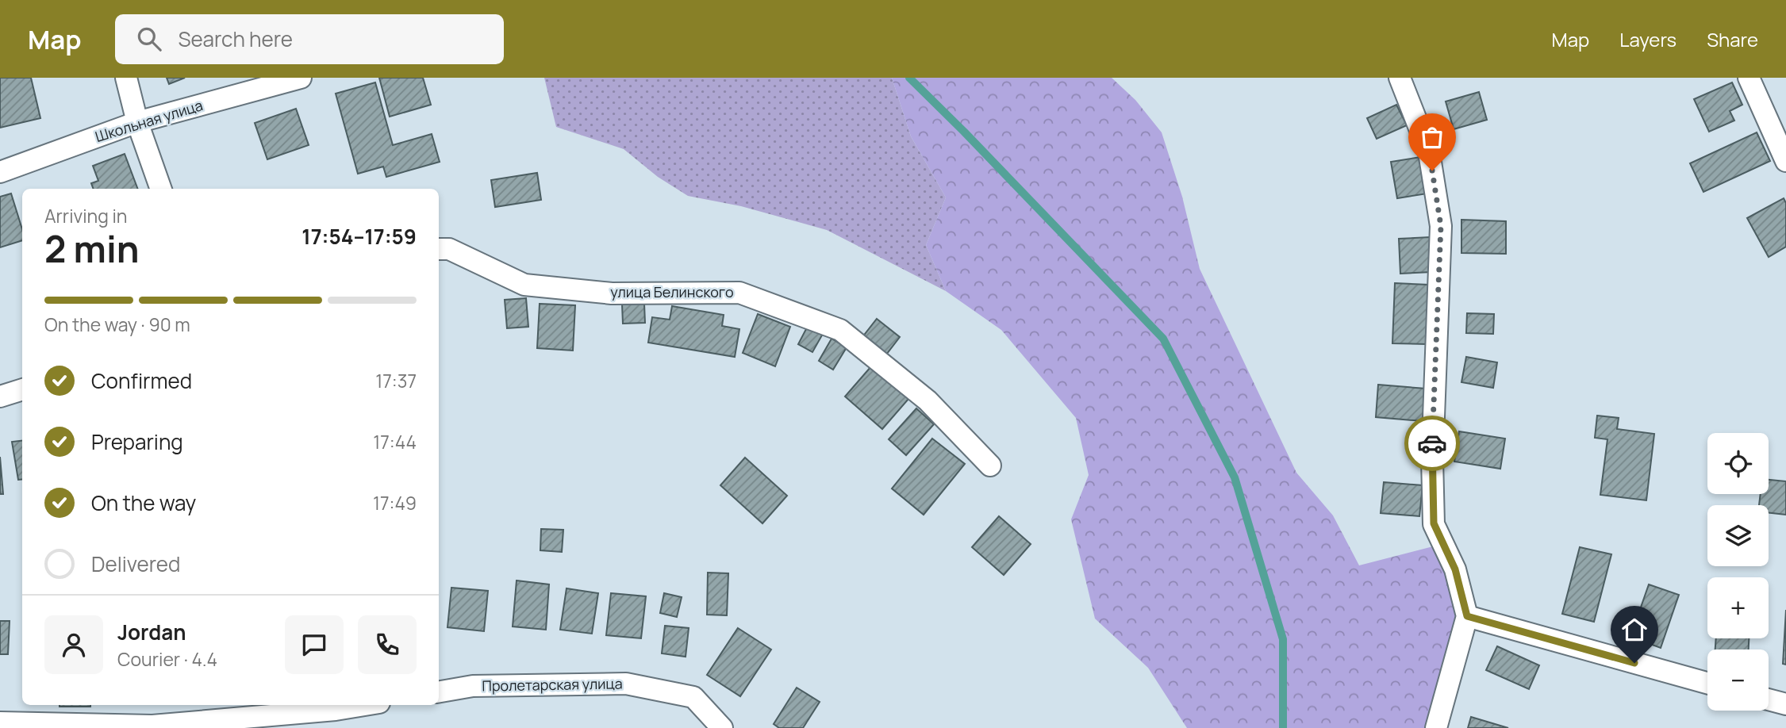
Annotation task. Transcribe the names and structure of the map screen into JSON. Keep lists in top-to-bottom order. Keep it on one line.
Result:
{"streets":{"street":["Школьная улица","улица Белинского","Пролетарская улица"]},"page":{"header":"Map","search":"Search here","nav":["Map","Layers","Share"],"heading":["2 min","Arriving in","17:54–17:59"],"panel":["Jordan","Courier · 4.4"],"bar":"On the way · 90 m","list":[["Confirmed","17:37"],["Preparing","17:44"],["On the way","17:49"],"Delivered"],"map_buttons":["+","−"]}}
